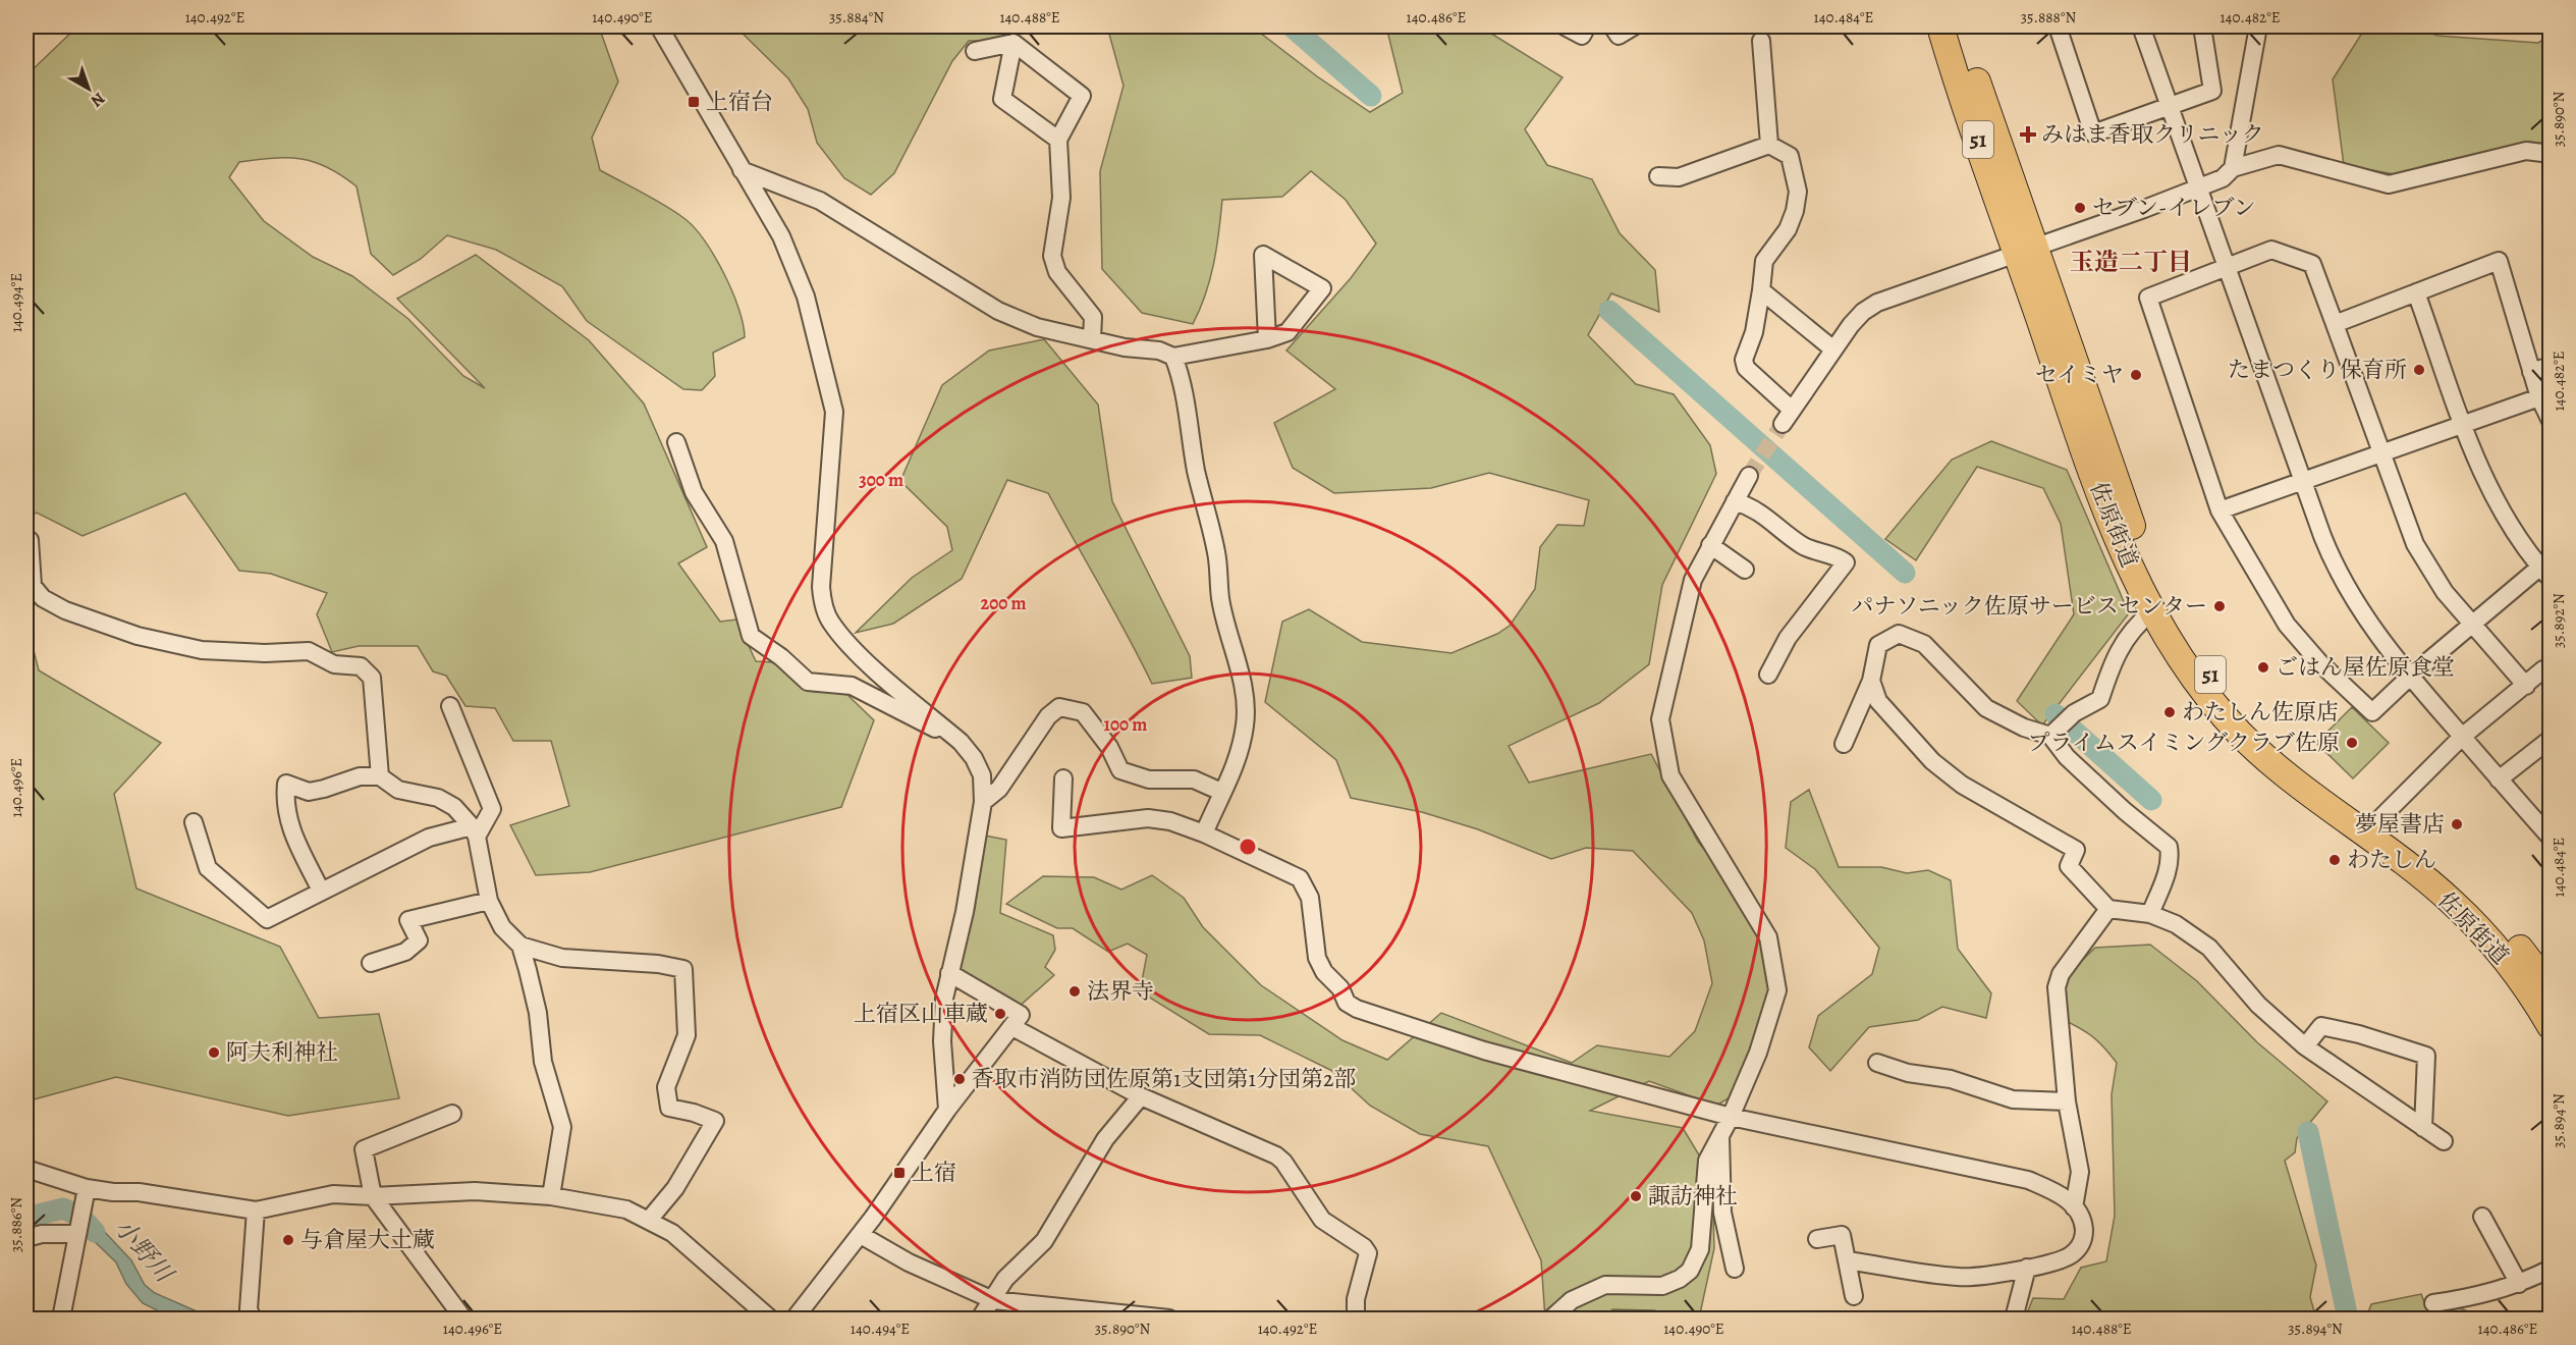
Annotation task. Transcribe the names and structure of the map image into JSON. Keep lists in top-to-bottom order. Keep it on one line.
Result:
{"streets":{"highway":["51","佐原街道"]},"districts":["玉造二丁目"],"water":["小野川"],"places":{"transit":["上宿台","上宿"],"health":["みはま香取クリニック"],"other":["セブン-イレブン","たまつくり保育所","セイミヤ","パナソニック佐原サービスセンター","ごはん屋佐原食堂","わたしん佐原店","プライムスイミングクラブ佐原","夢屋書店","わたしん","法界寺","上宿区山車蔵","阿夫利神社","香取市消防団佐原第1支団第1分団第2部","諏訪神社","与倉屋大土蔵"]},"north":"bottom right","coordinates":["140.492°E","140.490°E","35.884°N","140.488°E","140.486°E","140.484°E","35.888°N","140.482°E","35.890°N","140.494°E","35.892°N","140.496°E","35.894°N","35.886°N"],"rings":["300 m","200 m","100 m"]}
